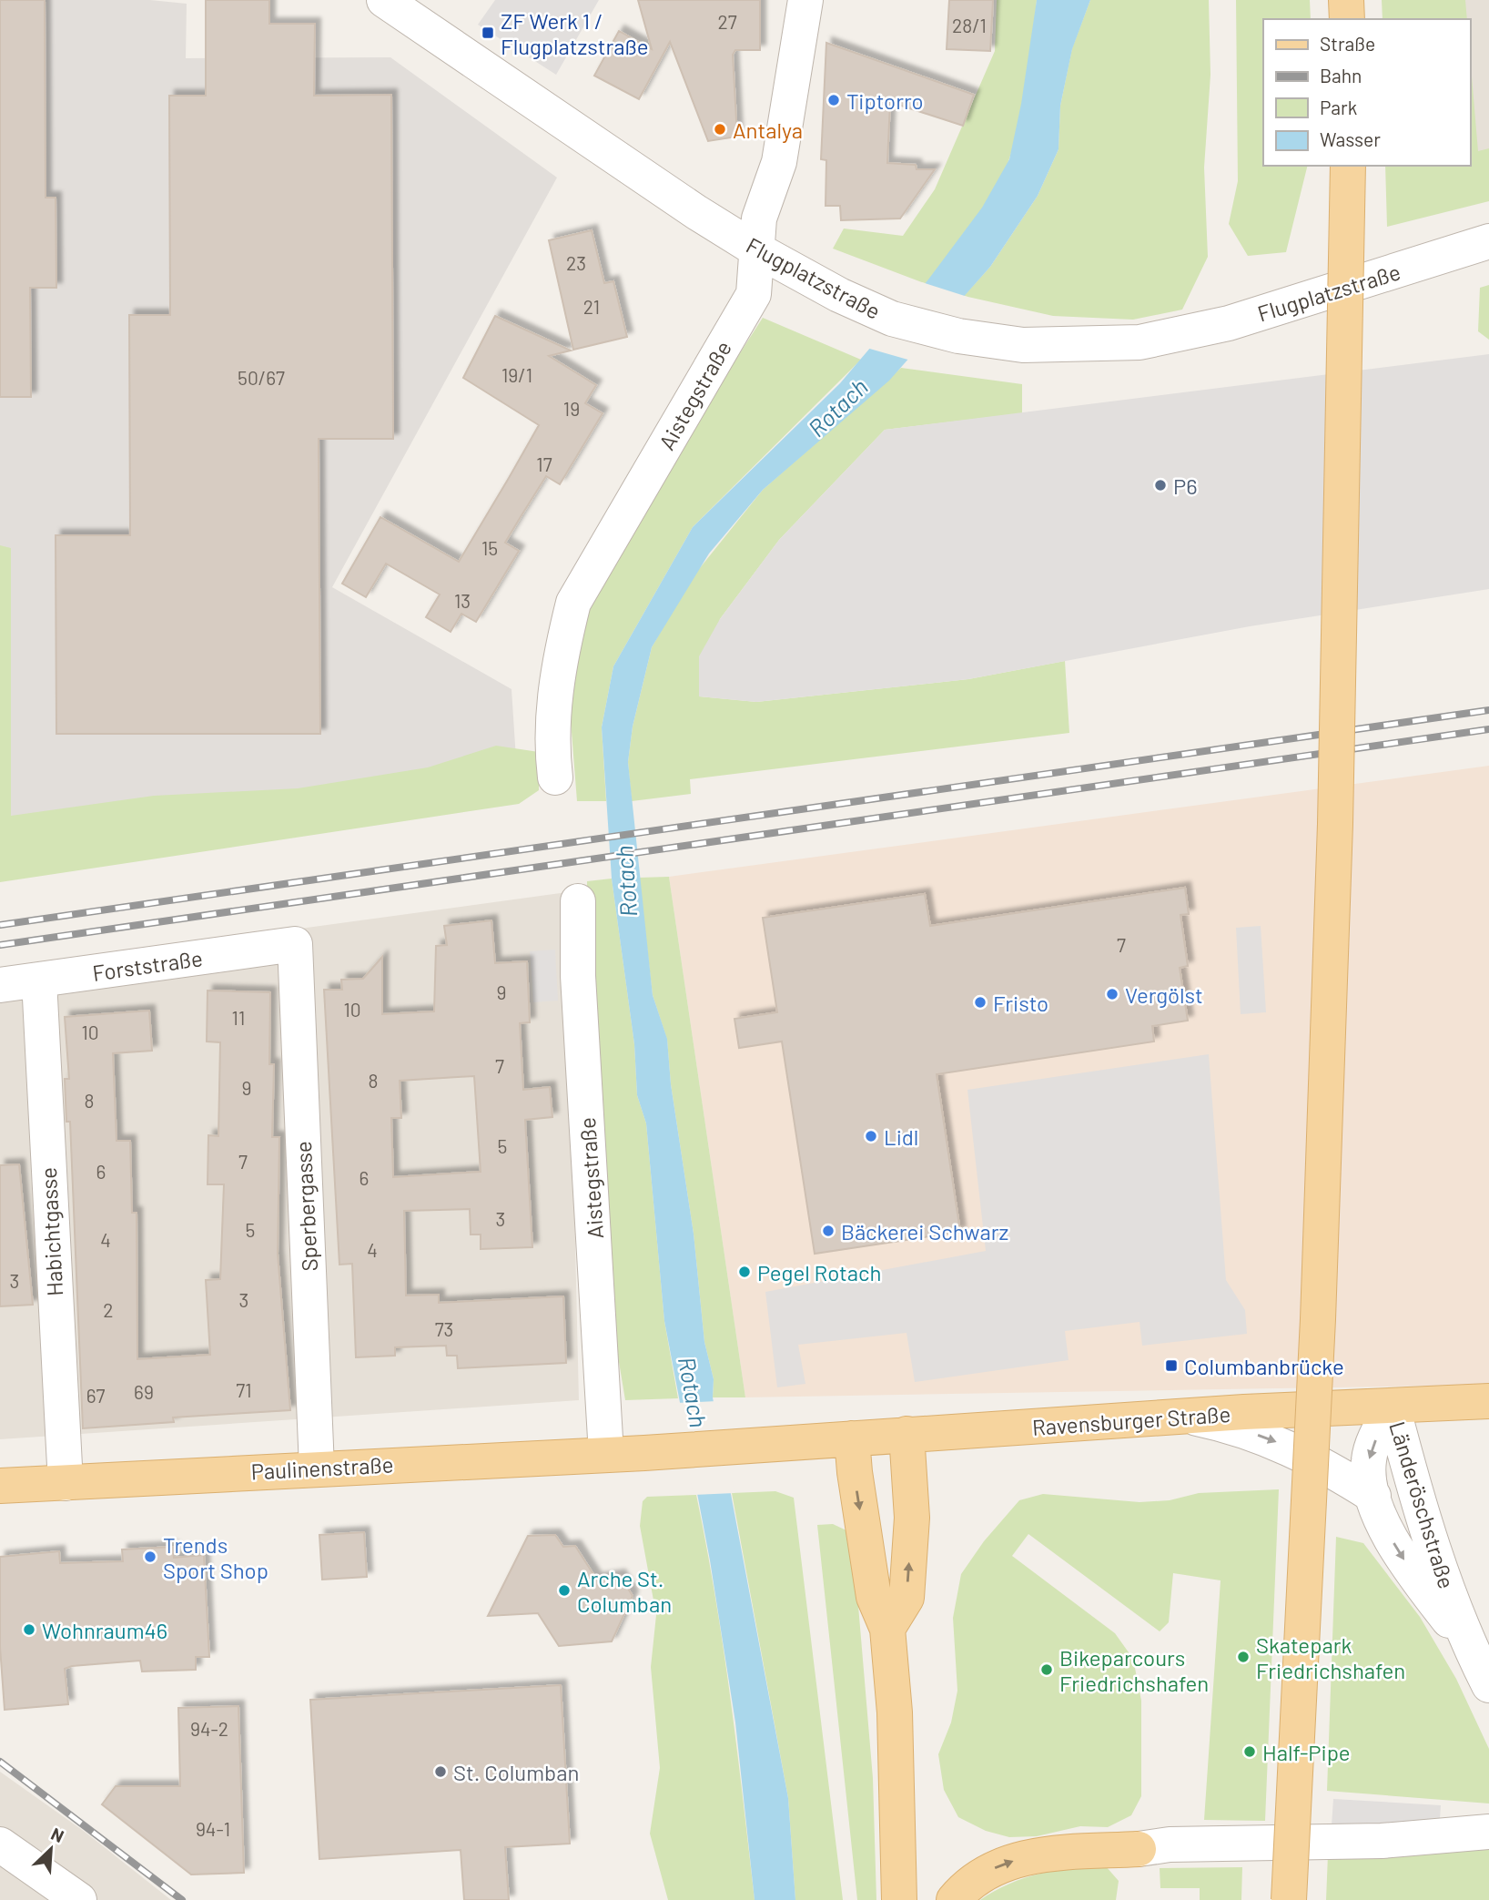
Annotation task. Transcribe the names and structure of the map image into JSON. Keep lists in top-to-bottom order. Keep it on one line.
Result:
{"streets":{"main road":["Ravensburger Straße","Paulinenstraße"],"street":["Flugplatzstraße","Aistegstraße","Forststraße","Sperbergasse","Habichtgasse","Länderöschstraße"]},"crossings":[["Flugplatzstraße","Aistegstraße"],["Aistegstraße","Paulinenstraße"],["Forststraße","Sperbergasse"],["Forststraße","Habichtgasse"],["Sperbergasse","Paulinenstraße"],["Habichtgasse","Paulinenstraße"],["Ravensburger Straße","Paulinenstraße"],["Ravensburger Straße","Länderöschstraße"]],"water":["Rotach"],"places":{"transit":["ZF Werk 1 / Flugplatzstraße","Columbanbrücke"],"other":["Tiptorro","Antalya","P6","Vergölst","Fristo","Lidl","Bäckerei Schwarz","Pegel Rotach","Trends Sport Shop","Arche St. Columban","Wohnraum46","Skatepark Friedrichshafen","Bikeparcours Friedrichshafen","Half-Pipe","St. Columban"]},"house_numbers":["27","28/1","23","21","19/1","50/67","19","17","15","13","7","9","10","11","10","7","8","9","8","5","7","6","6","3","5","4","4","3","3","2","73","71","69","67","94-2","94-1"],"legend":["Straße","Bahn","Park","Wasser"],"north":"top right"}
